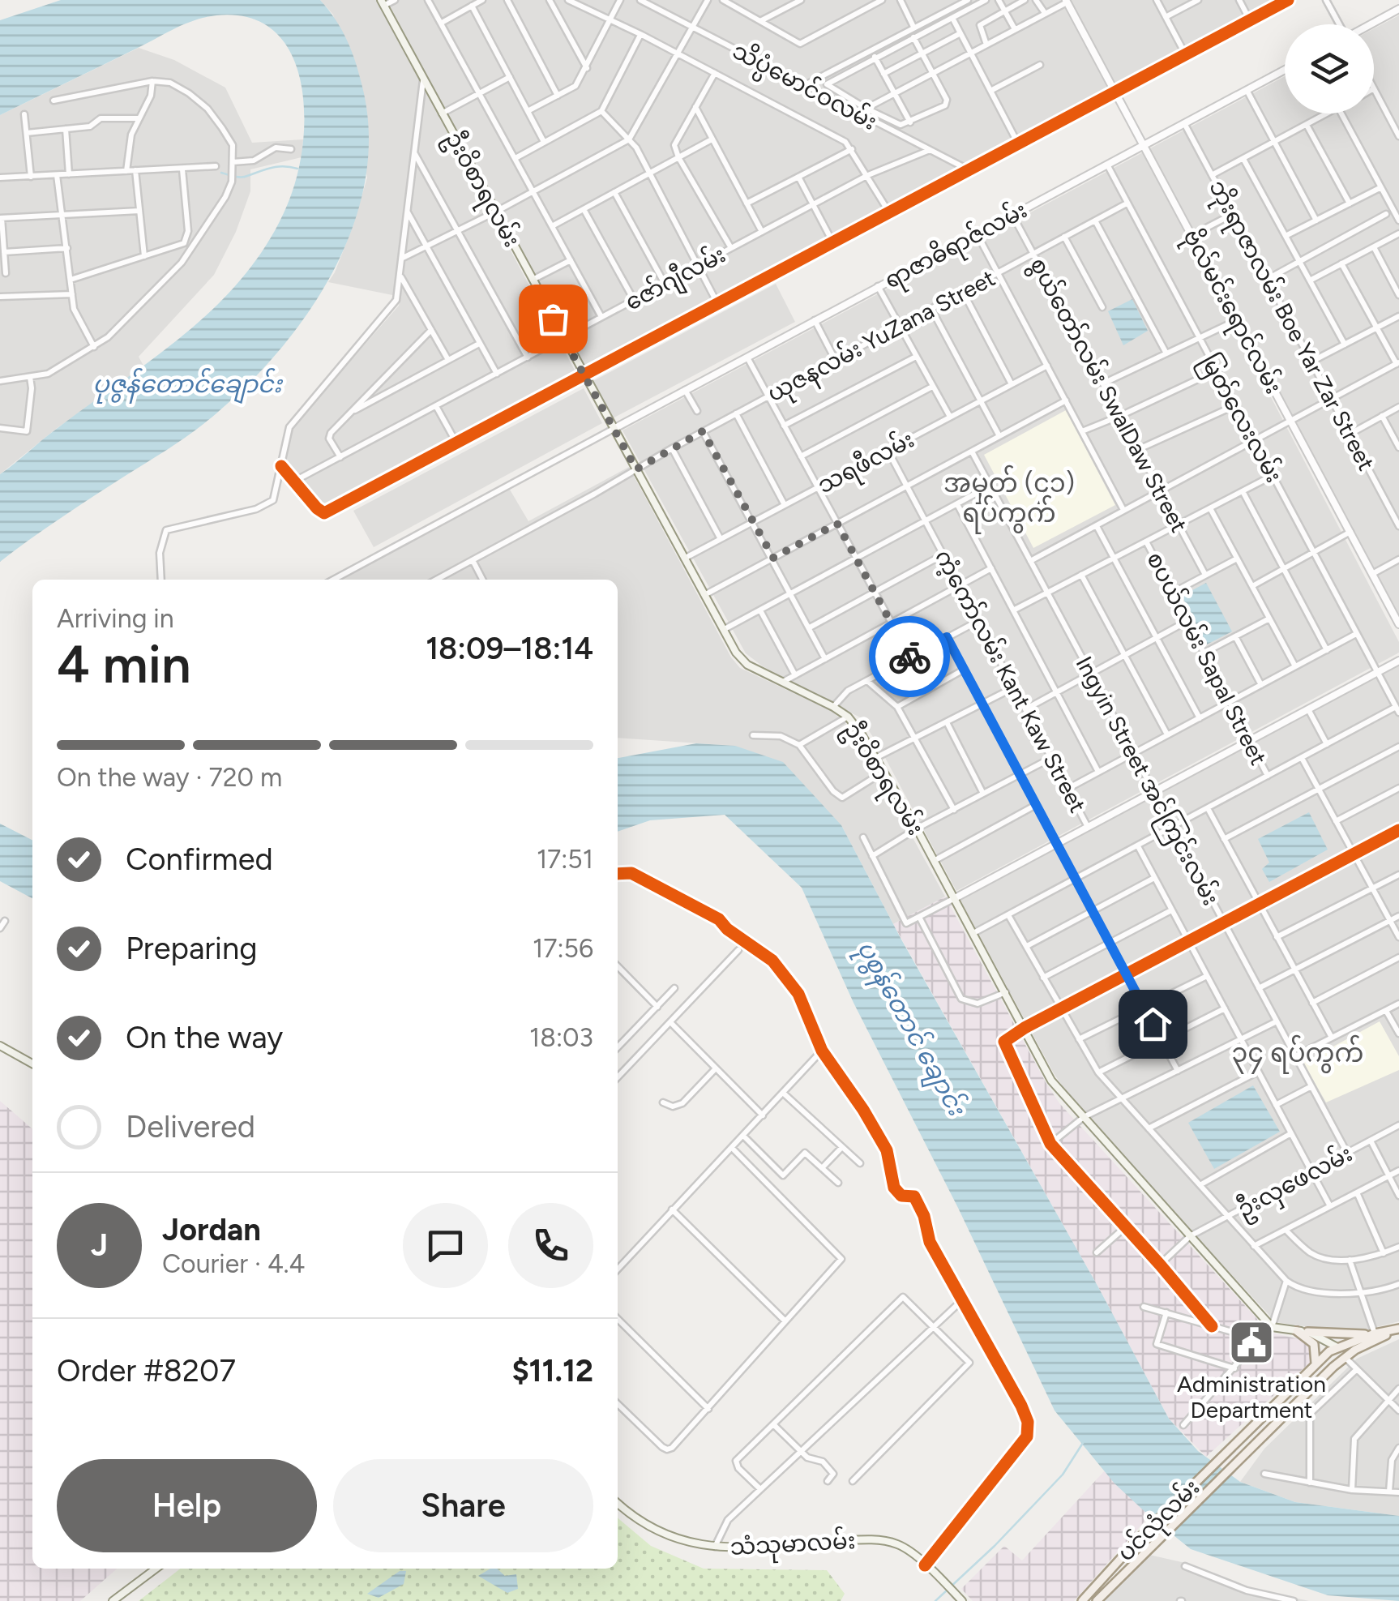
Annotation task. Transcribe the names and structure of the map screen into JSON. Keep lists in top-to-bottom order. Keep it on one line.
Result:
{"streets":{"main road":["ဦးဝိစာရလမ်း","ပင်လုံလမ်း","သံသုမာလမ်း"],"street":["သိပ္ပံမောင်ဝလမ်း","ရာဇာဓိရာဇ်လမ်း","ဇော်ဂျီလမ်း","ဗိုလ်မင်းရောင်လမ်း","ဘိုးရာဇာလမ်း Boe Yar Zar Street","ယုဇနလမ်း YuZana Street","စွယ်တော်လမ်း SwalDaw Street","မြတ်လေးလမ်း","သရဖီလမ်း","စပယ်လမ်း Sapal Street","ကံ့ကော်လမ်း Kant Kaw Street","Ingyin Street အင်ကြင်းလမ်း","ဦးလှဖေလမ်း"]},"crossings":[["သိပ္ပံမောင်ဝလမ်း","ဇော်ဂျီလမ်း"],["ဦးဝိစာရလမ်း","ရာဇာဓိရာဇ်လမ်း"],["ဦးဝိစာရလမ်း","ဇော်ဂျီလမ်း"],["ဦးဝိစာရလမ်း","ယုဇနလမ်း YuZana Street"],["ဦးဝိစာရလမ်း","သရဖီလမ်း"],["ဦးဝိစာရလမ်း","ဦးလှဖေလမ်း"],["ရာဇာဓိရာဇ်လမ်း","ဗိုလ်မင်းရောင်လမ်း"],["ရာဇာဓိရာဇ်လမ်း","ဘိုးရာဇာလမ်း Boe Yar Zar Street"],["ရာဇာဓိရာဇ်လမ်း","စွယ်တော်လမ်း SwalDaw Street"],["ရာဇာဓိရာဇ်လမ်း","မြတ်လေးလမ်း"],["ယုဇနလမ်း YuZana Street","စွယ်တော်လမ်း SwalDaw Street"],["ယုဇနလမ်း YuZana Street","မြတ်လေးလမ်း"],["သရဖီလမ်း","ကံ့ကော်လမ်း Kant Kaw Street"],["Ingyin Street အင်ကြင်းလမ်း","ဦးလှဖေလမ်း"]],"districts":["အမှတ် (၄၁) ရပ်ကွက်","၃၄ ရပ်ကွက်"],"water":["ပုဇွန်တောင်ချောင်း","ပုစွန်တောင် ချောင်း"],"places":{"public building":["Administration Department"]},"page":{"heading":["4 min","Arriving in","18:09–18:14"],"panel":["Jordan","Courier · 4.4","Order #8207","$11.12"],"bar":"On the way · 720 m","list":[["Confirmed","17:51"],["Preparing","17:56"],["On the way","18:03"],"Delivered"],"round":"J","buttons":["Help","Share"]}}
